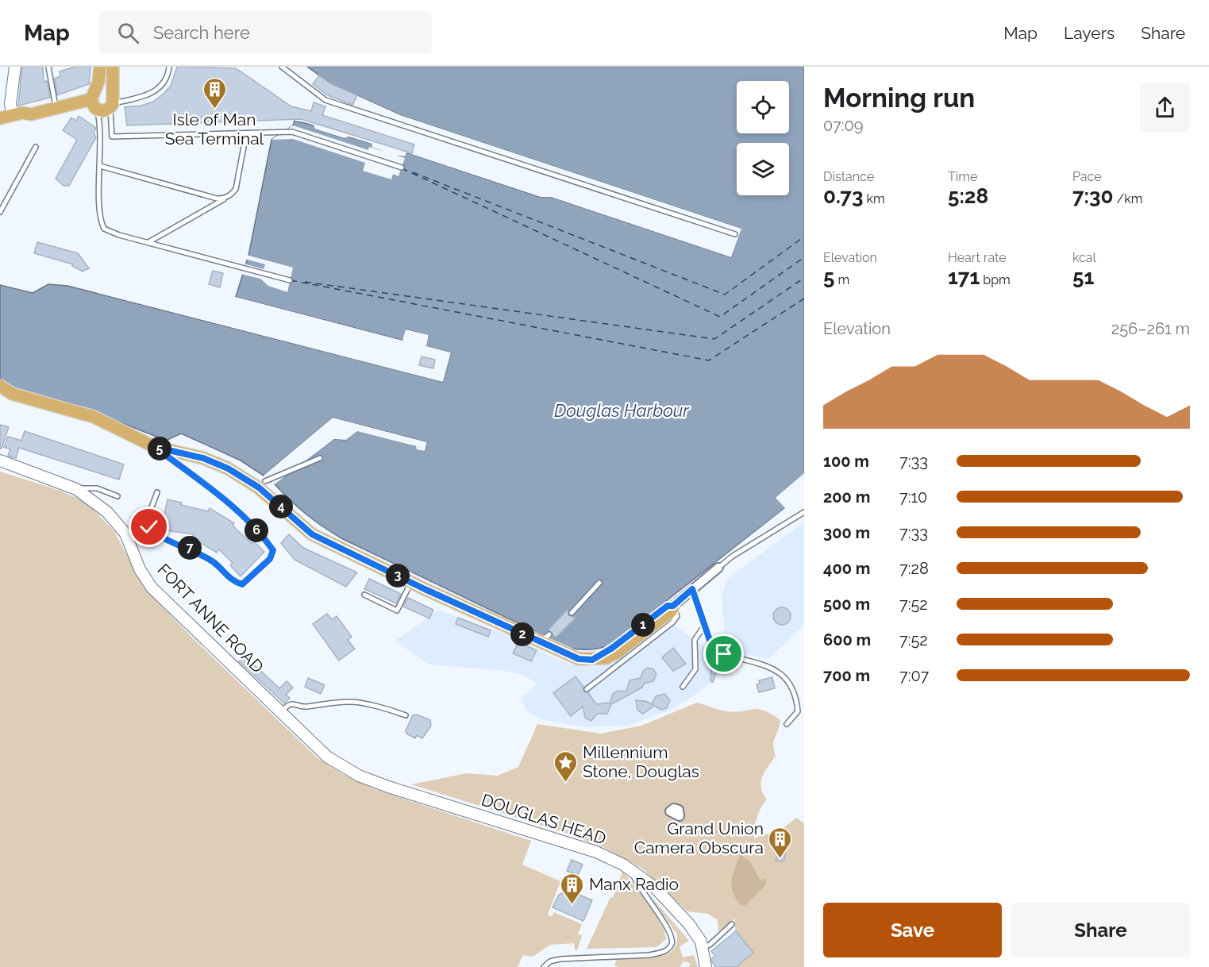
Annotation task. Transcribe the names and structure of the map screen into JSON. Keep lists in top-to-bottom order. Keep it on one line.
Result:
{"streets":{"main road":["FORT ANNE ROAD","DOUGLAS HEAD"]},"crossings":[["FORT ANNE ROAD","DOUGLAS HEAD"]],"water":["Douglas Harbour"],"places":{"building":["Isle of Man Sea Terminal","Grand Union Camera Obscura","Manx Radio"],"place":["Millennium Stone, Douglas"]},"page":{"header":"Map","search":"Search here","nav":["Map","Layers","Share"],"heading":["Morning run","07:09"],"stats":[["Distance","0.73 km"],["Time","5:28"],["Pace","7:30 /km"],["Elevation","5 m"],["Heart rate","171 bpm"],["kcal","51"]],"chart":["Elevation","256–261 m"],"pins":["5","4","6","7","3","1","2"],"list":[{"name":"100 m","note":"7:33"},{"name":"200 m","note":"7:10"},{"name":"300 m","note":"7:33"},{"name":"400 m","note":"7:28"},{"name":"500 m","note":"7:52"},{"name":"600 m","note":"7:52"},{"name":"700 m","note":"7:07"}],"buttons":["Save","Share"]}}
